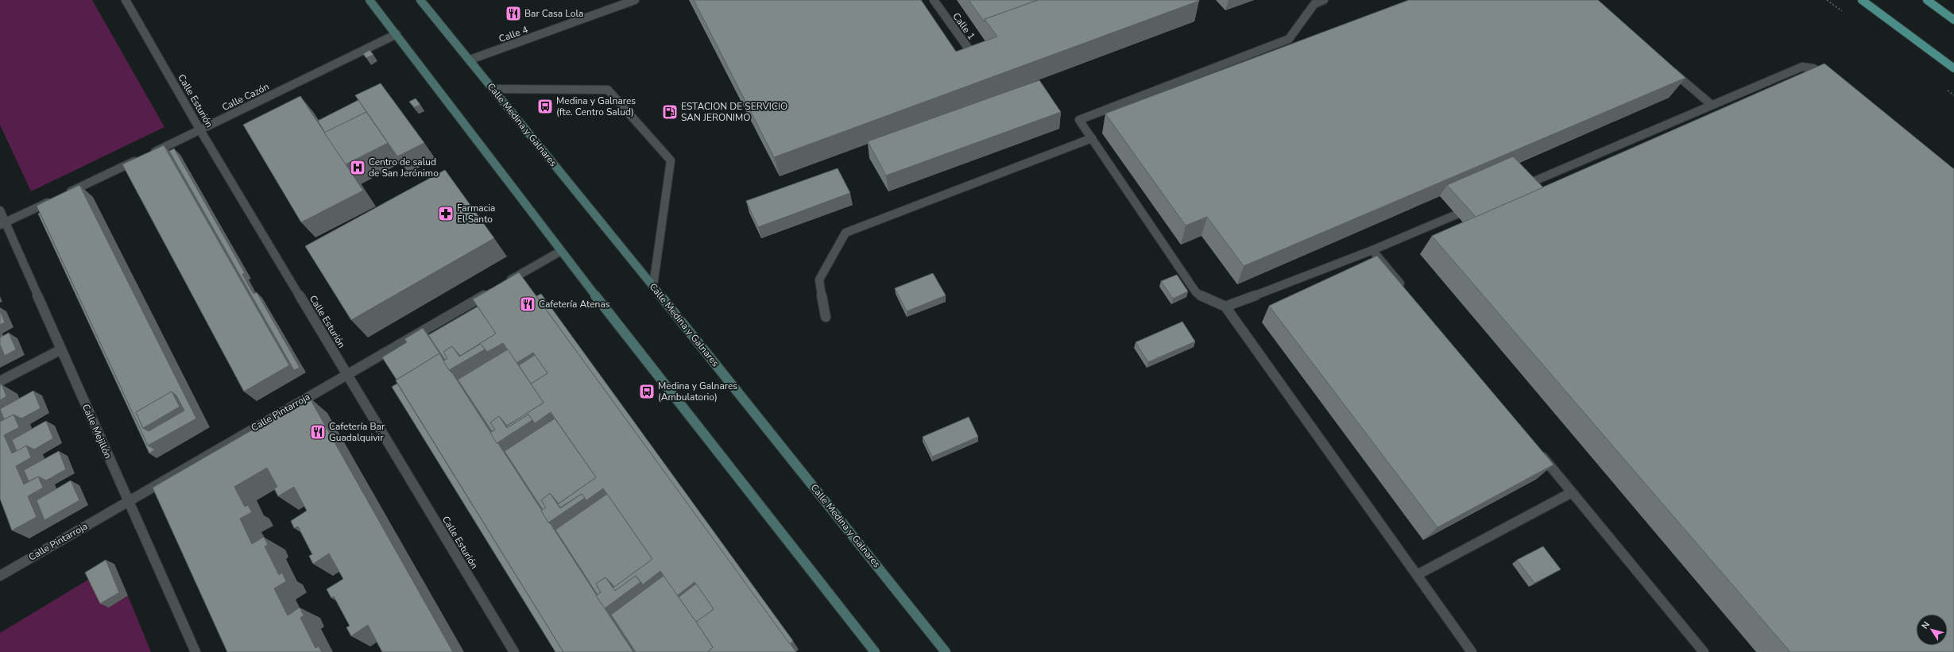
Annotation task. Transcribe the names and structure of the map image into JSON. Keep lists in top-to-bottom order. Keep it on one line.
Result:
{"streets":{"main road":["Calle Medina y Galnares"],"street":["Calle 1","Calle 4","Calle Cazón","Calle Esturión","Calle Pintarroja","Calle Mejillón"]},"crossings":[["Calle 4","Calle Medina y Galnares"],["Calle Cazón","Calle Esturión"],["Calle Cazón","Calle Mejillón"],["Calle Esturión","Calle Pintarroja"],["Calle Pintarroja","Calle Mejillón"]],"places":{"restaurant":["Bar Casa Lola","Cafetería Atenas","Cafetería Bar Guadalquivir"],"bus stop":["Medina y Galnares (fte. Centro Salud)","Medina y Galnares (Ambulatorio)"],"fuel station":["ESTACION DE SERVICIO SAN JERONIMO"],"hospital":["Centro de salud de San Jerónimo"],"pharmacy":["Farmacia El Santo"]},"north":"top left"}
